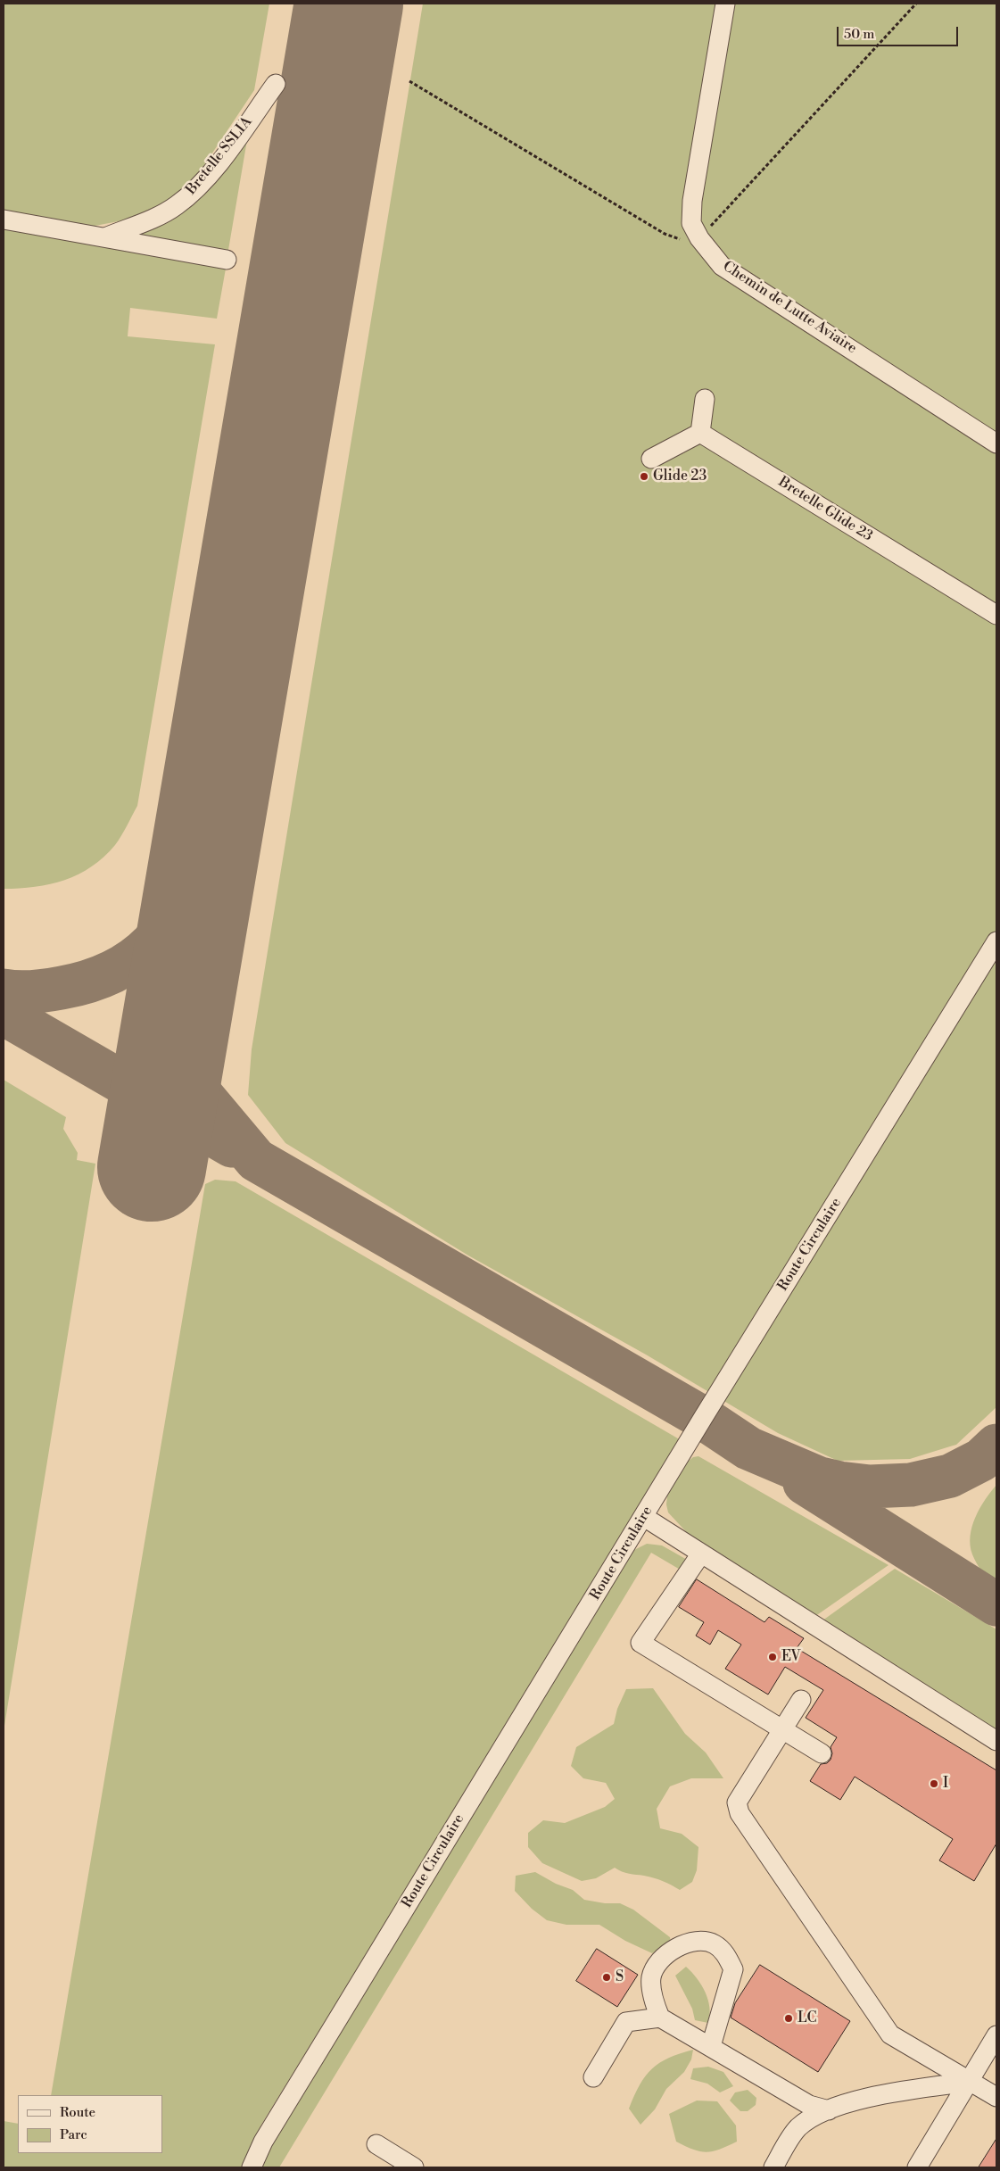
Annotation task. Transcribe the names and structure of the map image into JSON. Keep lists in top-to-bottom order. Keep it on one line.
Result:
{"streets":{"lane":["Bretelle SSLIA","Chemin de Lutte Aviaire","Bretelle Glide 23","Route Circulaire"]},"places":["Glide 23","EV","I","S","LC"],"legend":["Route","Parc"],"scale_bar":"50 m"}
